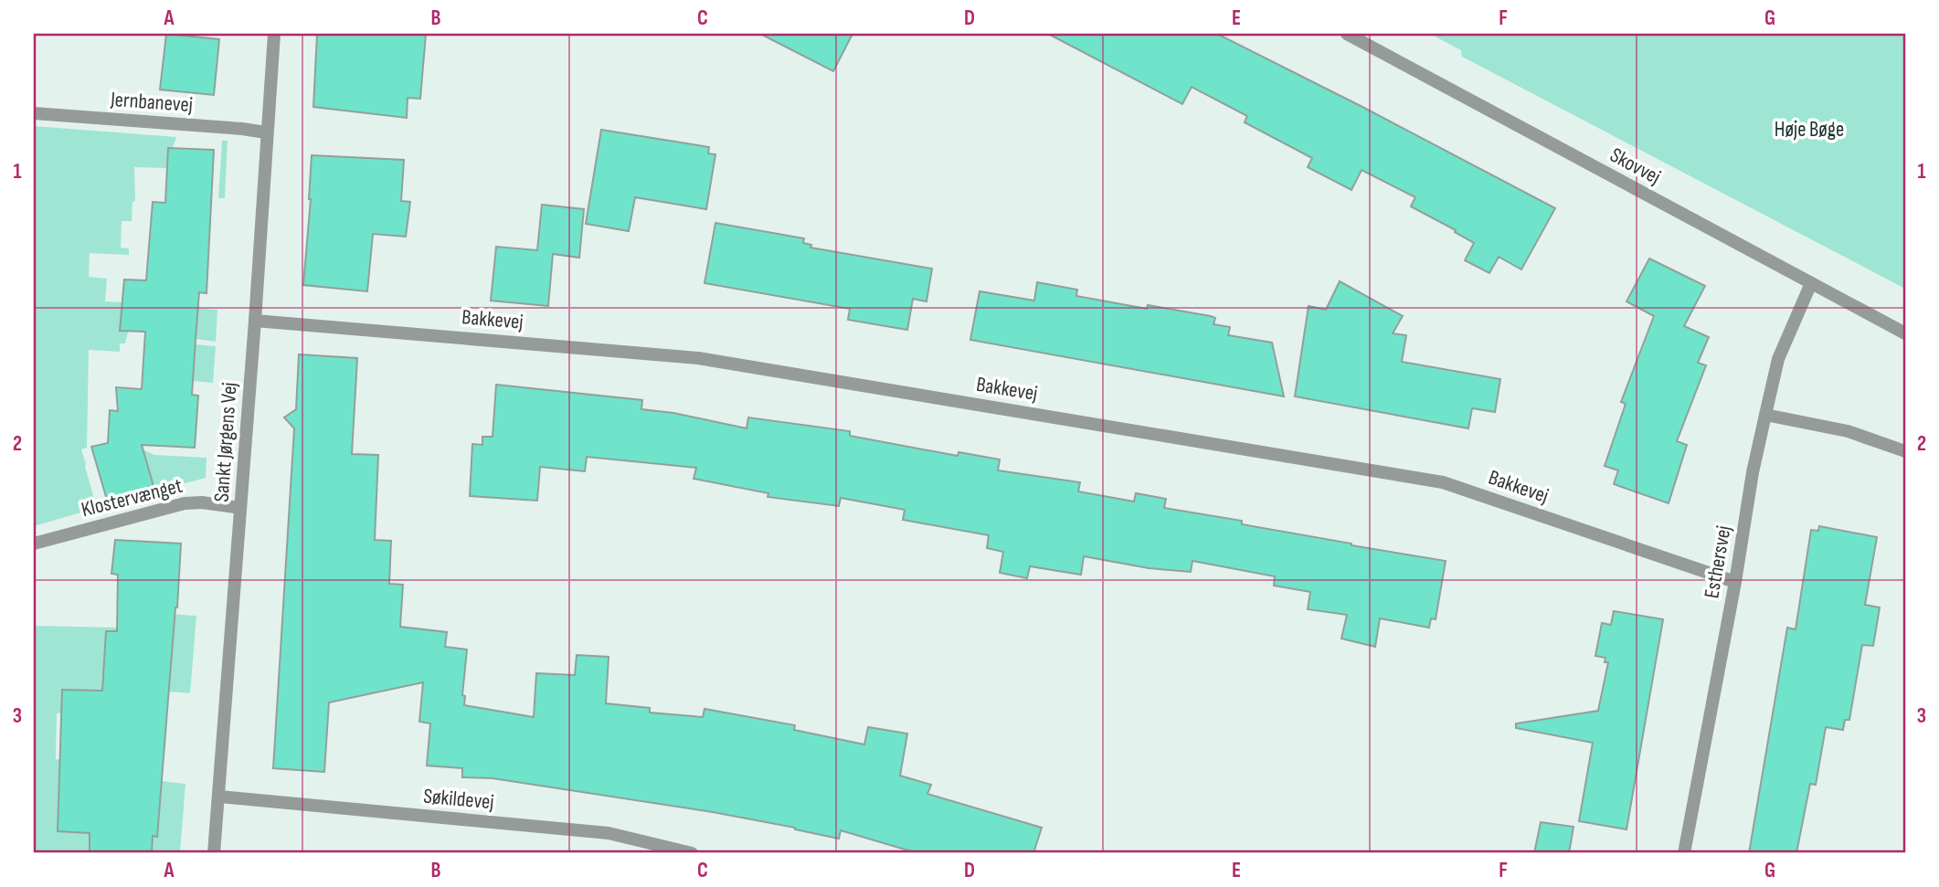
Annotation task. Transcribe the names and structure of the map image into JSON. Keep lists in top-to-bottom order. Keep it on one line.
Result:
{"streets":{"street":["Jernbanevej","Skovvej","Bakkevej","Sankt Jørgens Vej","Klostervænget","Esthersvej","Søkildevej"]},"crossings":[["Jernbanevej","Sankt Jørgens Vej"],["Skovvej","Esthersvej"],["Bakkevej","Sankt Jørgens Vej"],["Bakkevej","Esthersvej"],["Sankt Jørgens Vej","Klostervænget"],["Sankt Jørgens Vej","Søkildevej"]],"parks":["Høje Bøge"],"grid":{"columns":["A","B","C","D","E","F","G"],"rows":["1","2","3"]}}
